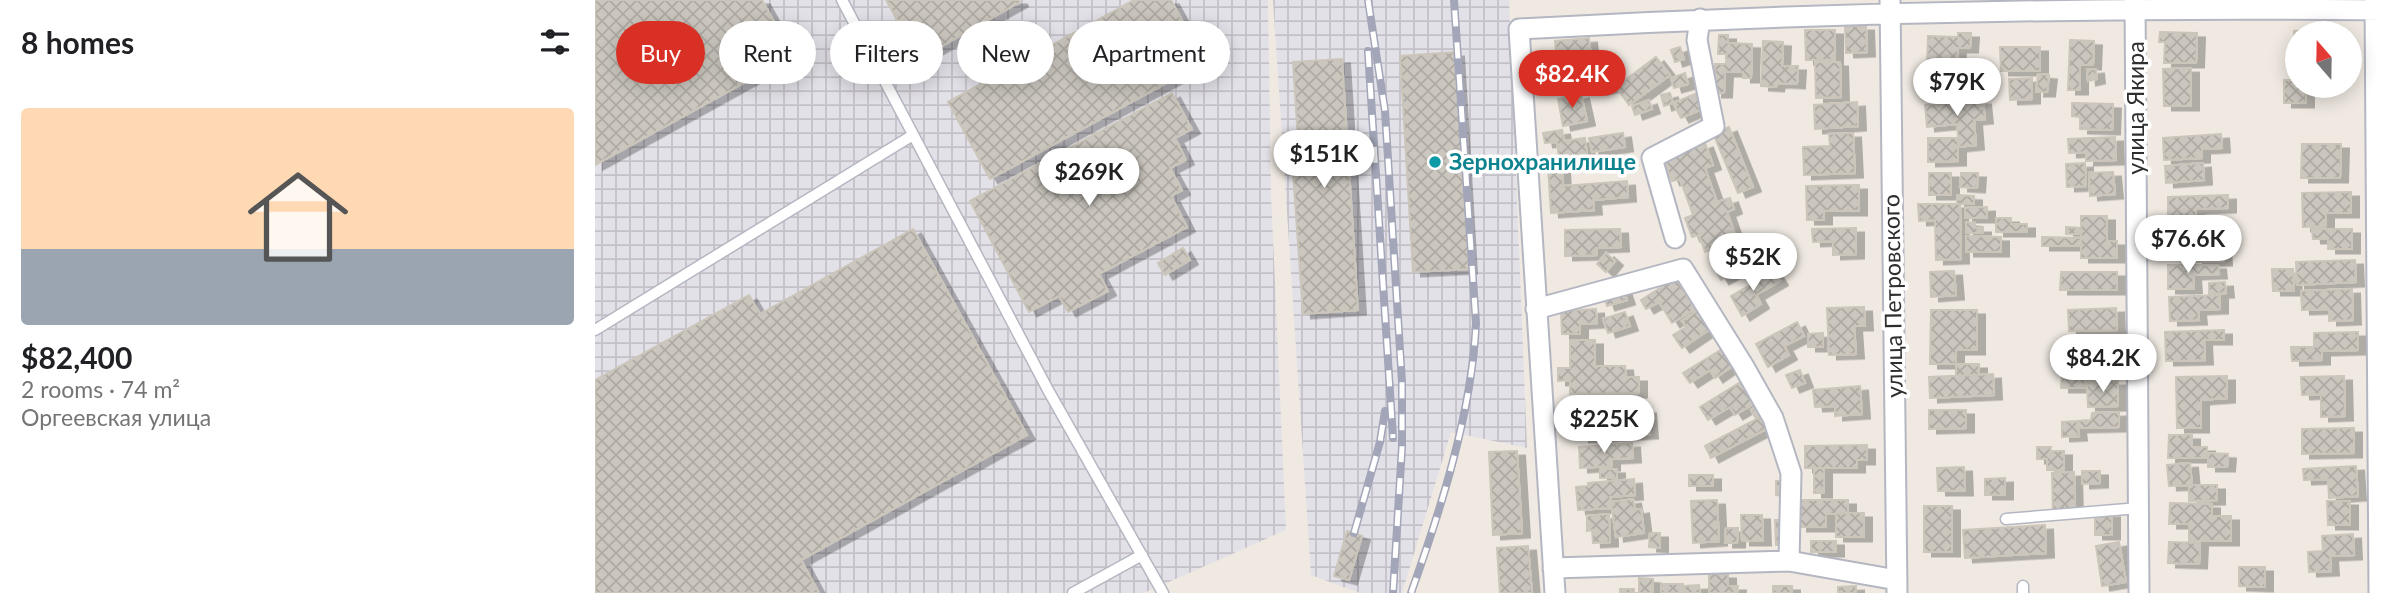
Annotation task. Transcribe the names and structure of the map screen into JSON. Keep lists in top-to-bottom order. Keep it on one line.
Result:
{"streets":{"street":["улица Якира","улица Петровского"]},"places":["Зернохранилище"],"north":"top","page":{"heading":"8 homes","chip":["Buy","Rent","Filters","New","Apartment"],"price":["$82.4K","$79K","$151K","$269K","$76.6K","$52K","$84.2K","$225K"],"list":[{"name":"$82,400","note":"2 rooms · 74 m² · Оргеевская улица"}]}}
